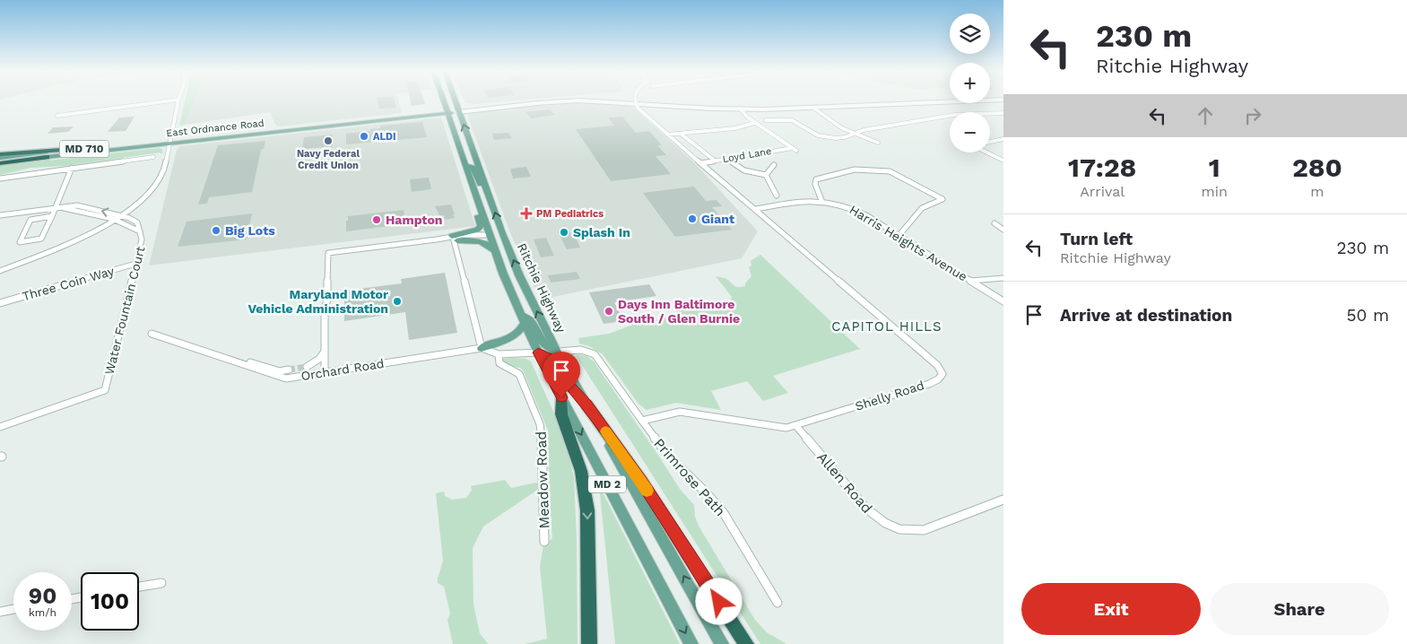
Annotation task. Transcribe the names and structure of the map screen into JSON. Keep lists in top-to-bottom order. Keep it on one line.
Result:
{"streets":{"main road":["East Ordnance Road","MD 710","Ritchie Highway","MD 2"],"street":["Loyd Lane","Harris Heights Avenue","Three Coin Way","Water Fountain Court","Orchard Road","Shelly Road","Primrose Path","Meadow Road","Allen Road"]},"crossings":[["East Ordnance Road","Ritchie Highway"],["East Ordnance Road","MD 2"],["Loyd Lane","Shelly Road"],["Harris Heights Avenue","Shelly Road"],["Three Coin Way","Water Fountain Court"],["Orchard Road","Meadow Road"],["Orchard Road","MD 2"],["Shelly Road","Primrose Path"],["Shelly Road","Allen Road"]],"districts":["CAPITOL HILLS"],"places":{"other":["ALDI","Navy Federal Credit Union","Giant","Hampton","Big Lots","Splash In","Maryland Motor Vehicle Administration","Days Inn Baltimore South / Glen Burnie"],"health":["PM Pediatrics"]},"page":{"turn":["230 m","Ritchie Highway"],"map_buttons":["+","−"],"eta":["17:28","Arrival","1","min","280","m"],"list":[{"name":"Turn left","note":"Ritchie Highway","value":"230 m"},{"name":"Arrive at destination","value":"50 m"}],"speed":"90 km/h","limit":"100","buttons":["Exit","Share"]}}
